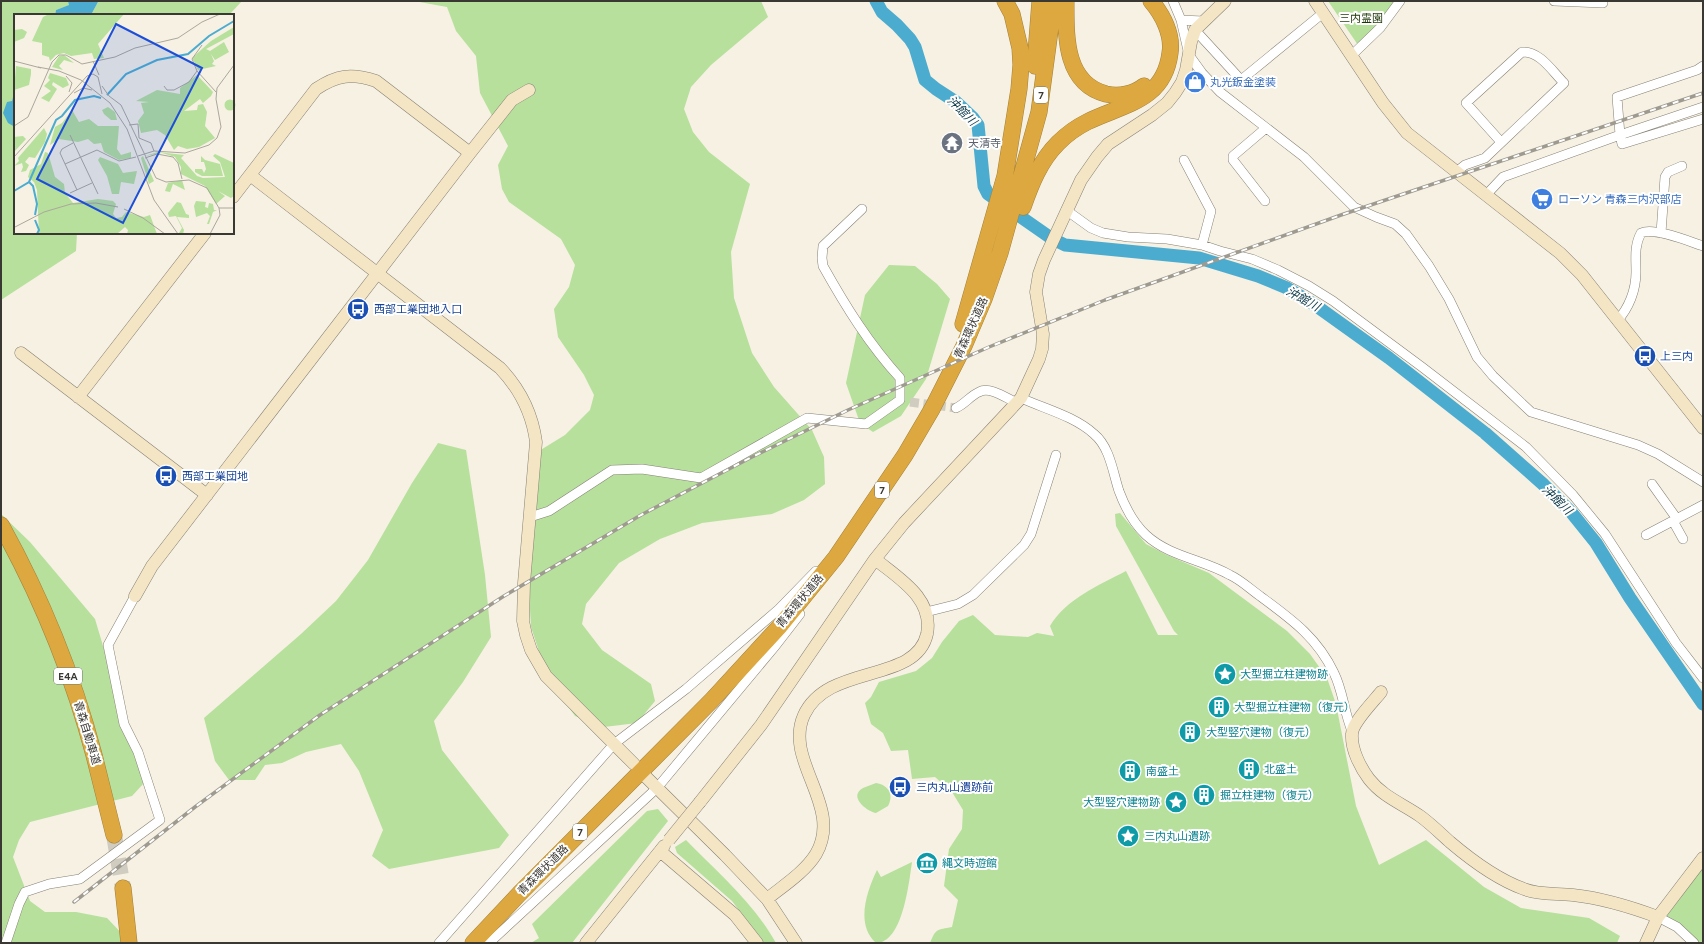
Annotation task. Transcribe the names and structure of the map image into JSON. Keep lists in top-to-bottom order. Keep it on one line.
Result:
{"streets":{"highway":["7","青森環状道路","E4A","青森自動車道"]},"crossings":[["7","青森環状道路"]],"water":["沖館川"],"parks":["三内霊園"],"places":{"shop":["丸光鈑金塗装"],"temple":["天清寺"],"supermarket":["ローソン 青森三内沢部店"],"bus stop":["西部工業団地入口","上三内","西部工業団地","三内丸山遺跡前"],"place":["大型掘立柱建物跡","大型竪穴建物跡","三内丸山遺跡"],"building":["大型掘立柱建物（復元）","大型竪穴建物（復元）","北盛土","南盛土","掘立柱建物（復元）"],"museum":["縄文時遊館"]}}
